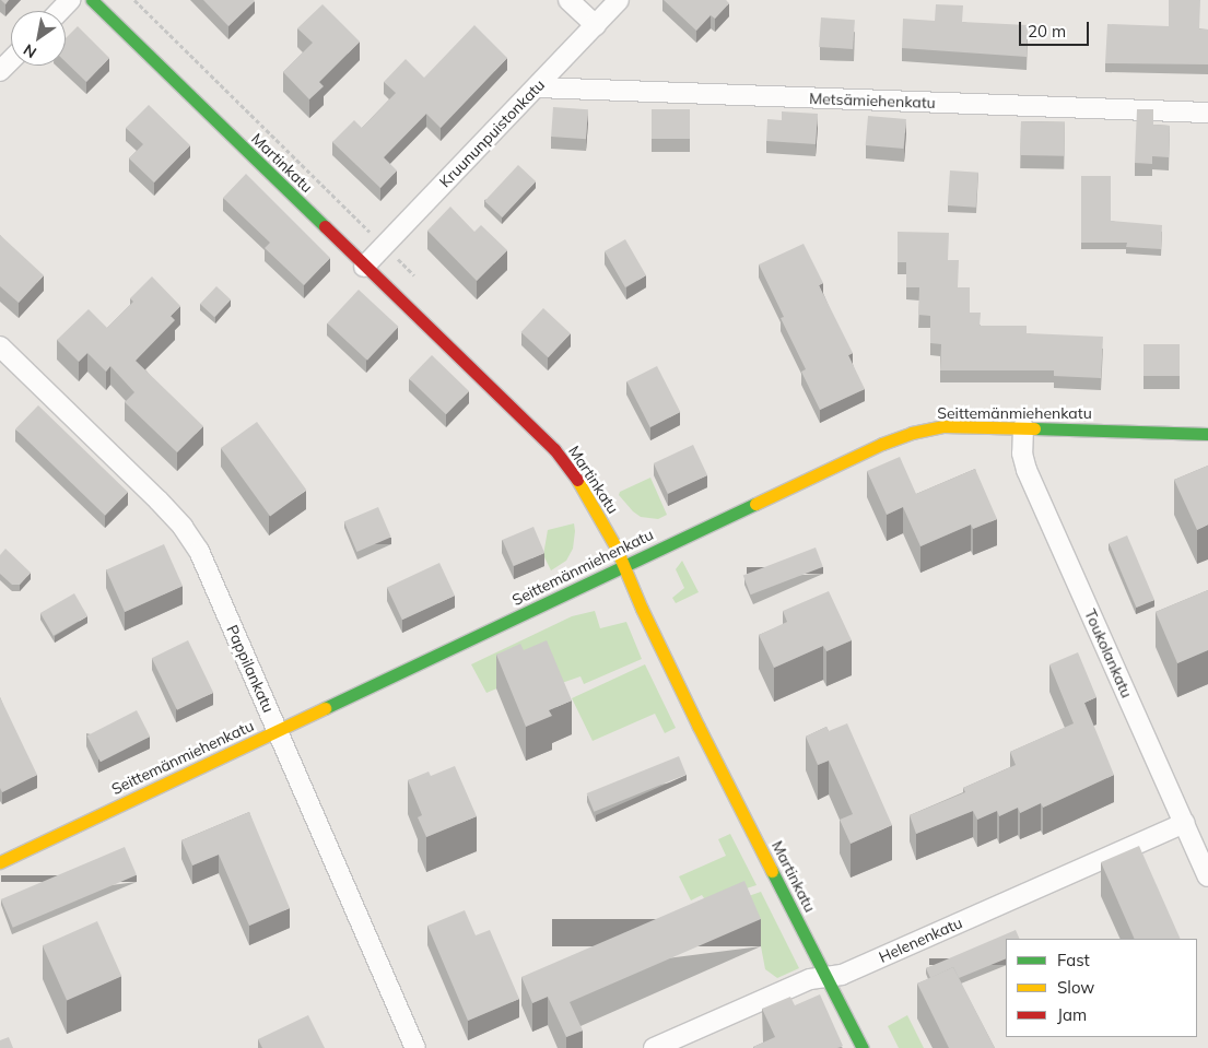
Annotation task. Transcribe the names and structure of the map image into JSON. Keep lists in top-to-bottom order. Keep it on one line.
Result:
{"streets":{"street":["Metsämiehenkatu","Kruununpuistonkatu","Martinkatu","Seittemänmiehenkatu","Toukolankatu","Pappilankatu","Helenenkatu"]},"crossings":[["Metsämiehenkatu","Kruununpuistonkatu"],["Kruununpuistonkatu","Martinkatu"],["Martinkatu","Seittemänmiehenkatu"],["Martinkatu","Helenenkatu"],["Seittemänmiehenkatu","Toukolankatu"],["Seittemänmiehenkatu","Pappilankatu"],["Toukolankatu","Helenenkatu"]],"legend":["Fast","Slow","Jam"],"scale_bar":"20 m","north":"bottom left"}
